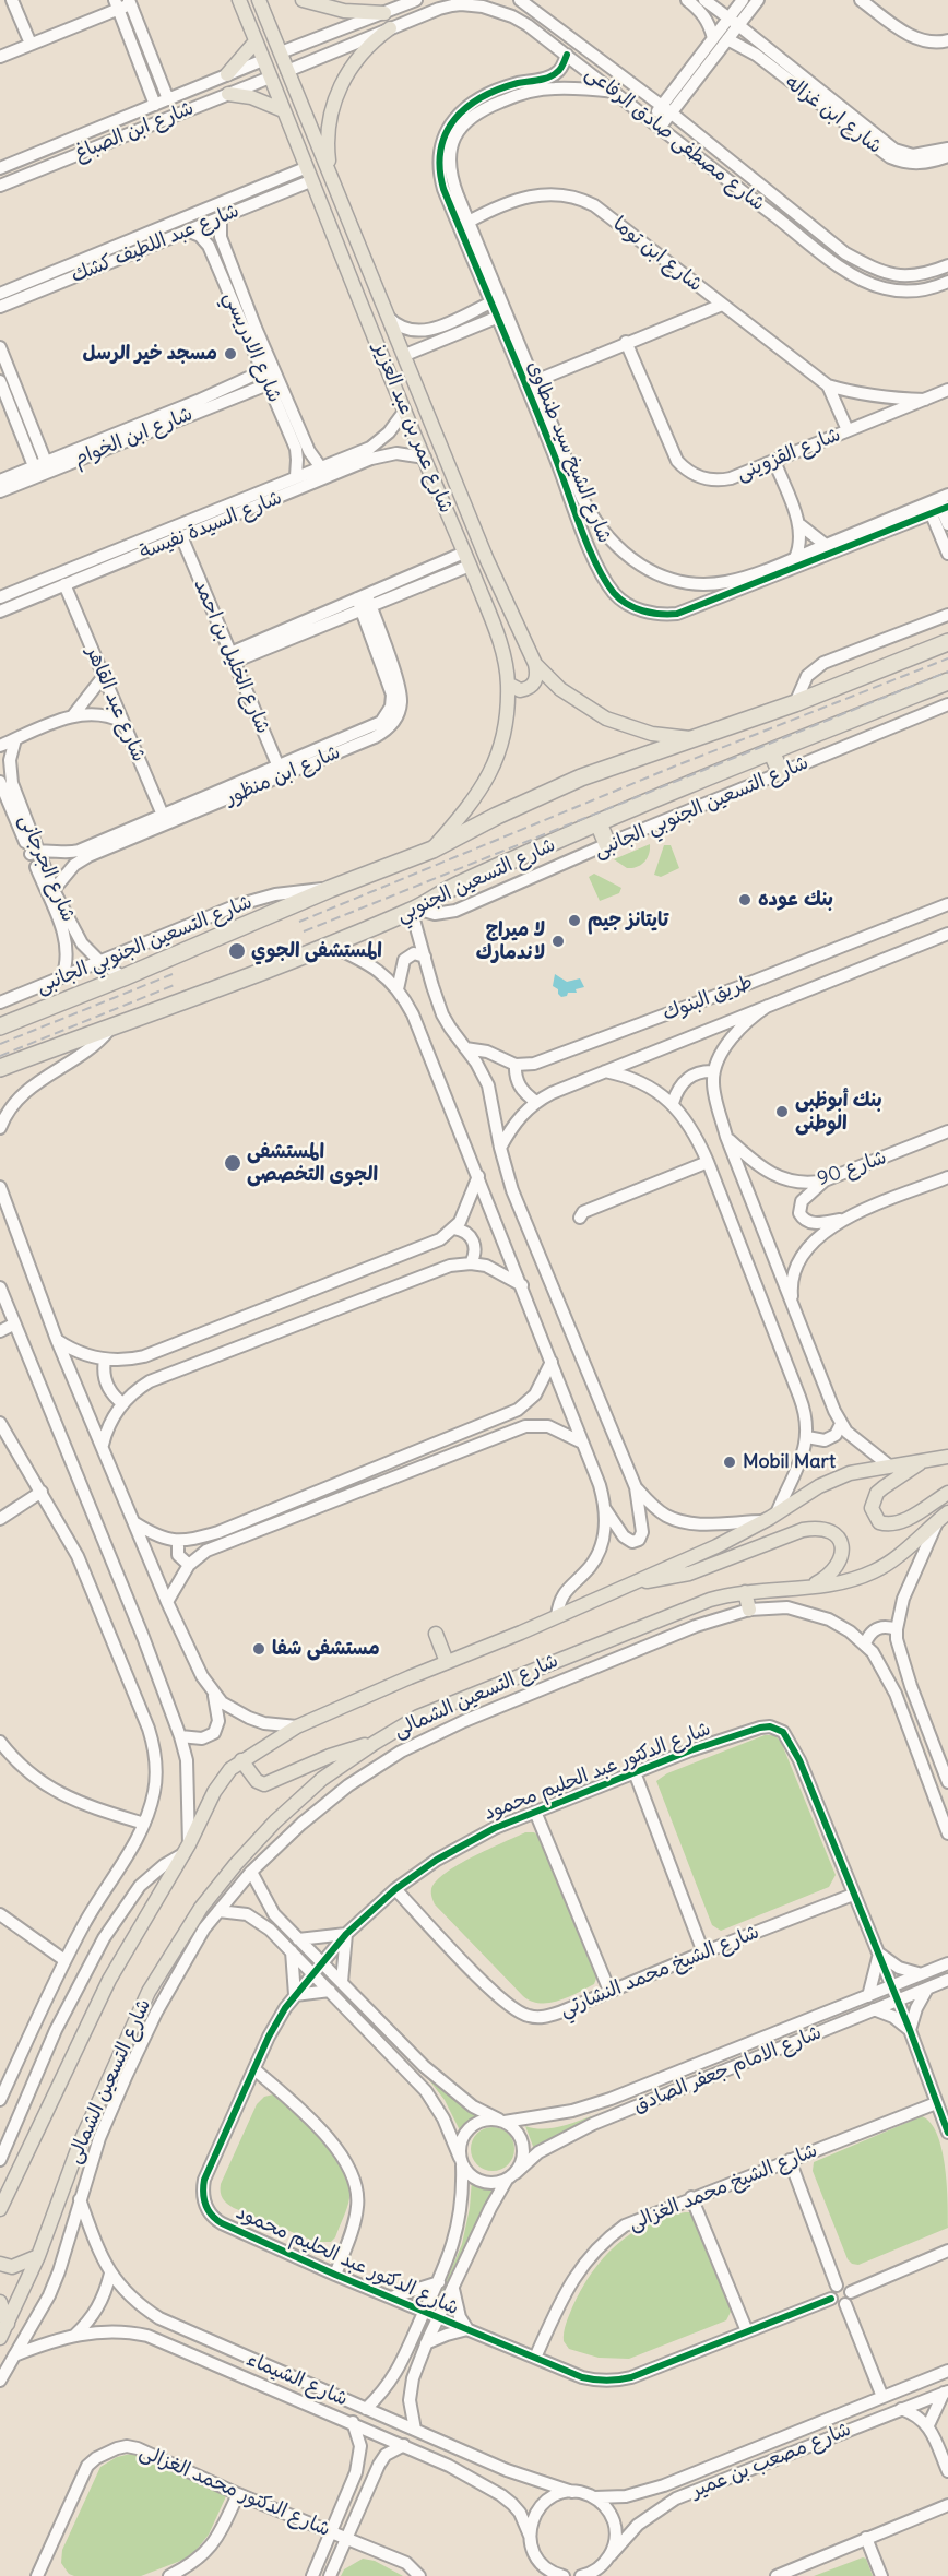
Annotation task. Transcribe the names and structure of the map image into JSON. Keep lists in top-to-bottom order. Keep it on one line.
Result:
{"streets":{"highway":["شارع التسعين الجنوبي"],"main road":["شارع عمر بن عبد العزيز","شارع التسعين الشمالى"],"street":["شارع ابن غزاله","شارع ابن الصباغ","شارع مصطفى صادق الرفاعى","شارع عبد اللطيف كشك","شارع ابن توما","شارع الادريسي","شارع ابن الخوام","شارع الشيخ سيد طنطاوى","شارع القزوينى","شارع السيدة نفيسة","شارع الخليل بن احمد","شارع عبد القاهر","شارع ابن منظور","شارع التسعين الجنوبي الجانبى","شارع الجرجانى","طريق البنوك","شارع 90","شارع الدكتور عبد الحليم محمود","شارع الشيخ محمد النشارتي","شارع الامام جعفر الصادق","شارع الشيخ محمد الغزالى","شارع الشيماء","شارع مصعب بن عمير","شارع الدكتور محمد الغزالى"]},"crossings":[["شارع ابن الصباغ","شارع عمر بن عبد العزيز"],["شارع مصطفى صادق الرفاعى","شارع عمر بن عبد العزيز"],["شارع مصطفى صادق الرفاعى","شارع الشيخ سيد طنطاوى"],["شارع عبد اللطيف كشك","شارع الادريسي"],["شارع عبد اللطيف كشك","شارع عمر بن عبد العزيز"],["شارع ابن توما","شارع الشيخ سيد طنطاوى"],["شارع ابن توما","شارع القزوينى"],["شارع الادريسي","شارع ابن الخوام"],["شارع الادريسي","شارع السيدة نفيسة"],["شارع عمر بن عبد العزيز","شارع السيدة نفيسة"],["شارع السيدة نفيسة","شارع الخليل بن احمد"],["شارع السيدة نفيسة","شارع عبد القاهر"],["شارع الخليل بن احمد","شارع ابن منظور"],["شارع عبد القاهر","شارع ابن منظور"],["شارع عبد القاهر","شارع الجرجانى"],["شارع ابن منظور","شارع الجرجانى"],["شارع التسعين الجنوبي الجانبى","شارع الجرجانى"],["شارع التسعين الجنوبي الجانبى","شارع التسعين الجنوبي"],["شارع الدكتور عبد الحليم محمود","شارع الشيخ محمد النشارتي"],["شارع الدكتور عبد الحليم محمود","شارع الامام جعفر الصادق"],["شارع الدكتور عبد الحليم محمود","شارع الشيخ محمد الغزالى"],["شارع الامام جعفر الصادق","شارع الشيماء"],["شارع الشيماء","شارع مصعب بن عمير"]],"places":["مسجد خير الرسل","بنك عوده","تايتانز جيم","لا ميراج لاندمارك","المستشفى الجوي","بنك أبوظبى الوطنى","المستشفى الجوى التخصصى","Mobil Mart","مستشفى شفا"]}
